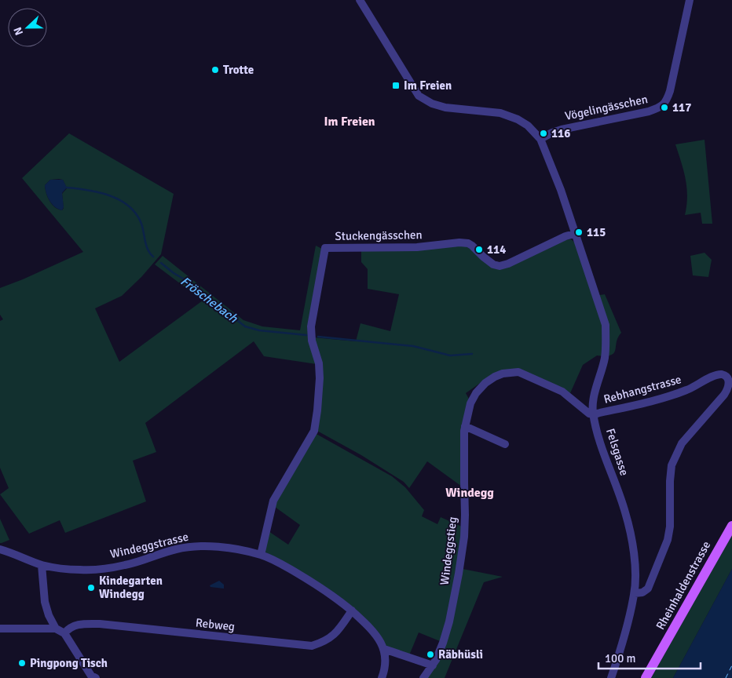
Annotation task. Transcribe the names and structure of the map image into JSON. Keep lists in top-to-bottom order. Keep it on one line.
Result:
{"streets":{"main road":["Rheinhaldenstrasse"],"street":["Vögelingässchen","Stuckengässchen","Rebhangstrasse","Felsgasse","Windeggstrasse","Windeggstieg","Rebweg"]},"crossings":[["Vögelingässchen","Felsgasse"],["Stuckengässchen","Felsgasse"],["Stuckengässchen","Windeggstrasse"],["Rebhangstrasse","Felsgasse"],["Rebhangstrasse","Windeggstieg"],["Felsgasse","Windeggstieg"],["Windeggstrasse","Rebweg"]],"districts":["Im Freien","Windegg"],"water":["Fröschebach"],"places":{"other":["Trotte","117","116","115","114","Kindegarten Windegg","Räbhüsli","Pingpong Tisch"],"transit":["Im Freien"]},"scale_bar":"100 m","north":"left"}
